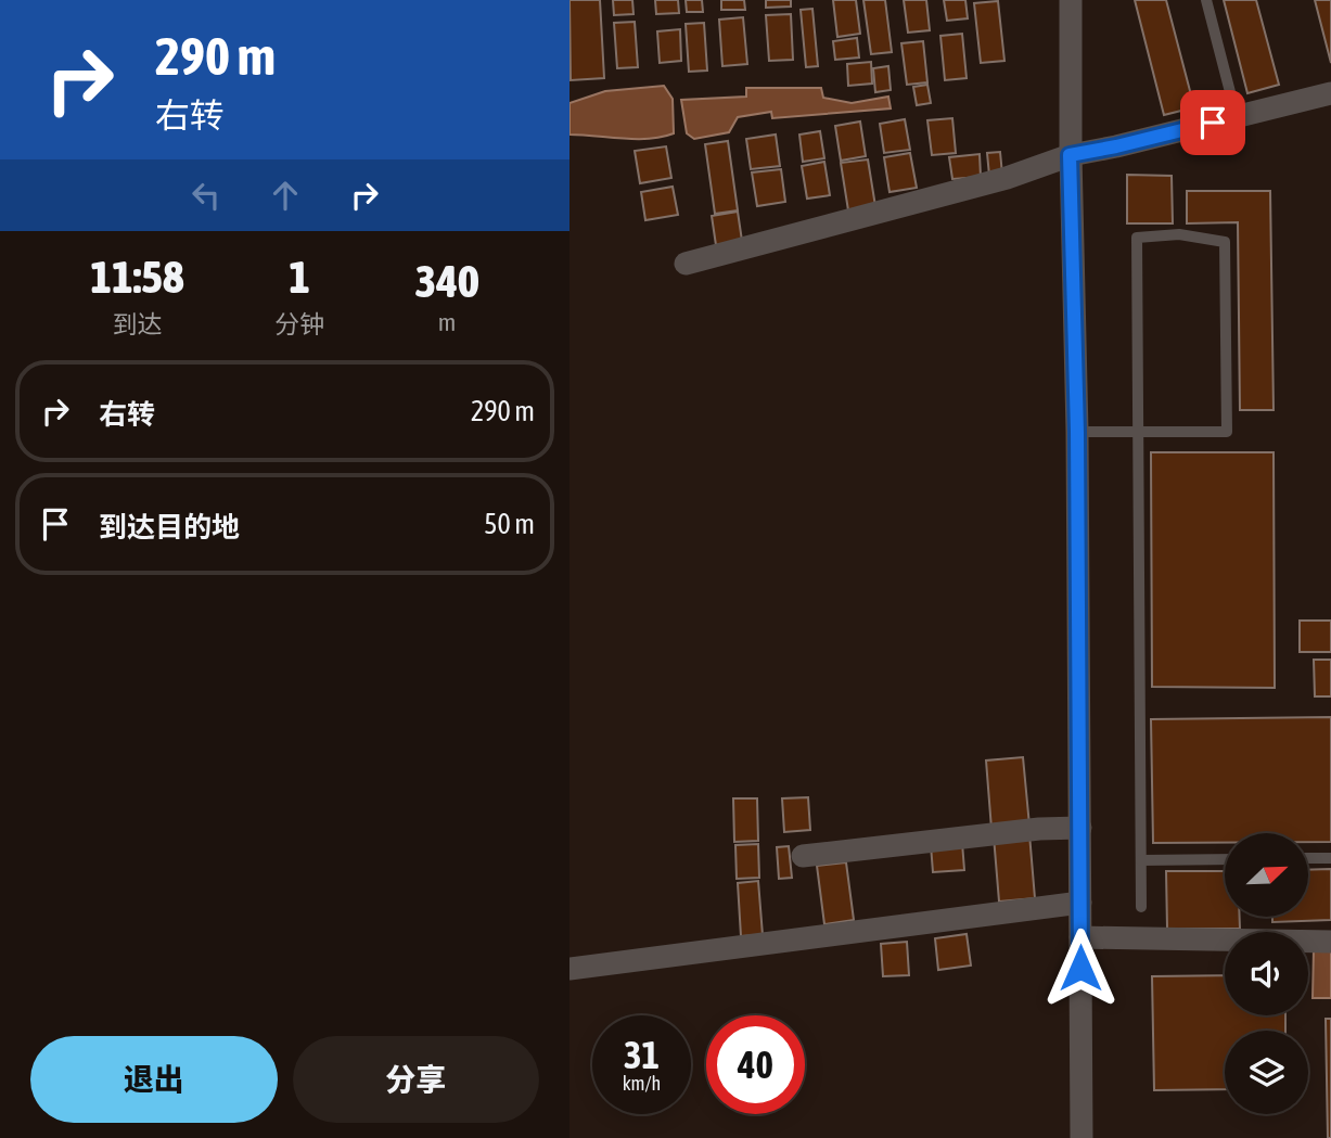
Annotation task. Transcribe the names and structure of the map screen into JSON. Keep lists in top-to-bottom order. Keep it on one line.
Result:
{"north":"top right","page":{"turn":["290 m","右转"],"eta":["11:58","到达","1","分钟","340","m"],"list":[{"name":"右转","value":"290 m"},{"name":"到达目的地","value":"50 m"}],"speed":"31 km/h","limit":"40","buttons":["退出","分享"]}}
